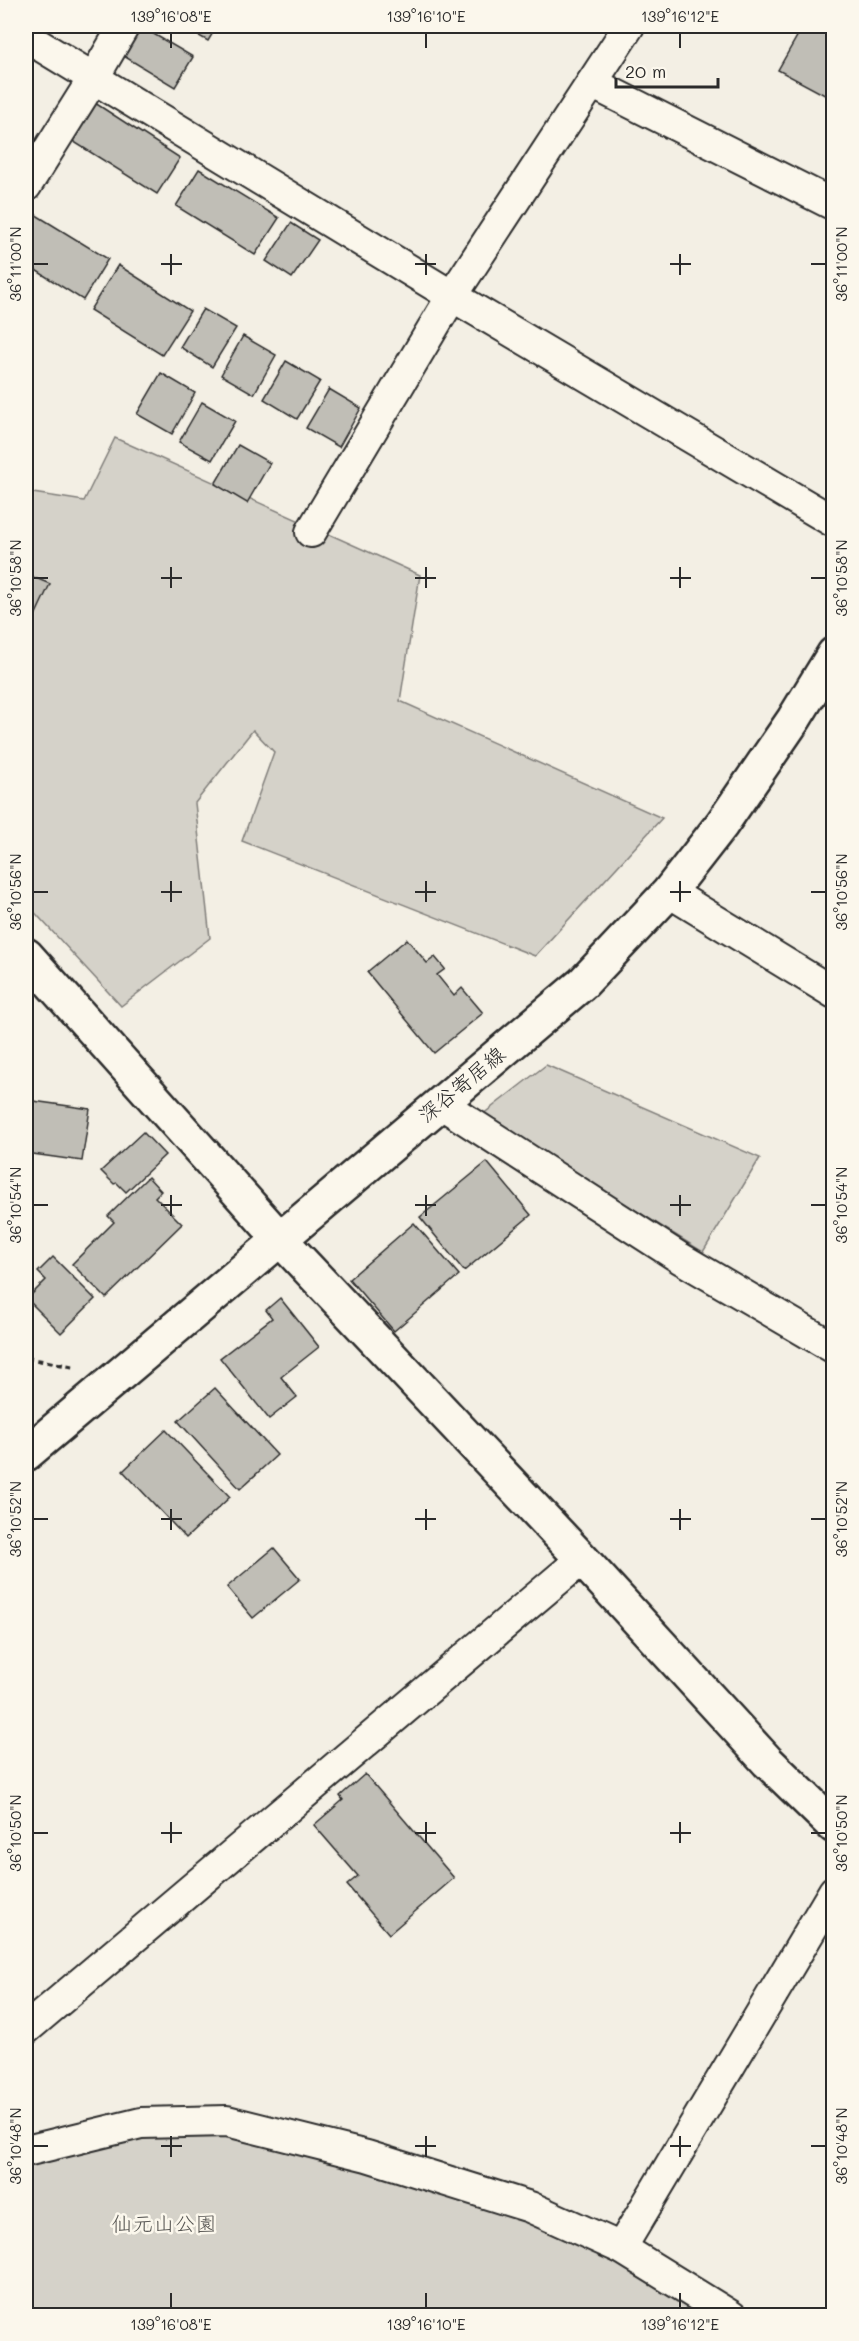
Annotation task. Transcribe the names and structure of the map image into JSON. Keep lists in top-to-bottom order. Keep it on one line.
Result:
{"streets":{"street":["深谷寄居線"]},"parks":["仙元山公園"],"scale_bar":"20 m","coordinates":["139°16'08\"E","139°16'10\"E","139°16'12\"E","36°11'00\"N","36°10'58\"N","36°10'56\"N","36°10'54\"N","36°10'52\"N","36°10'50\"N","36°10'48\"N"]}
